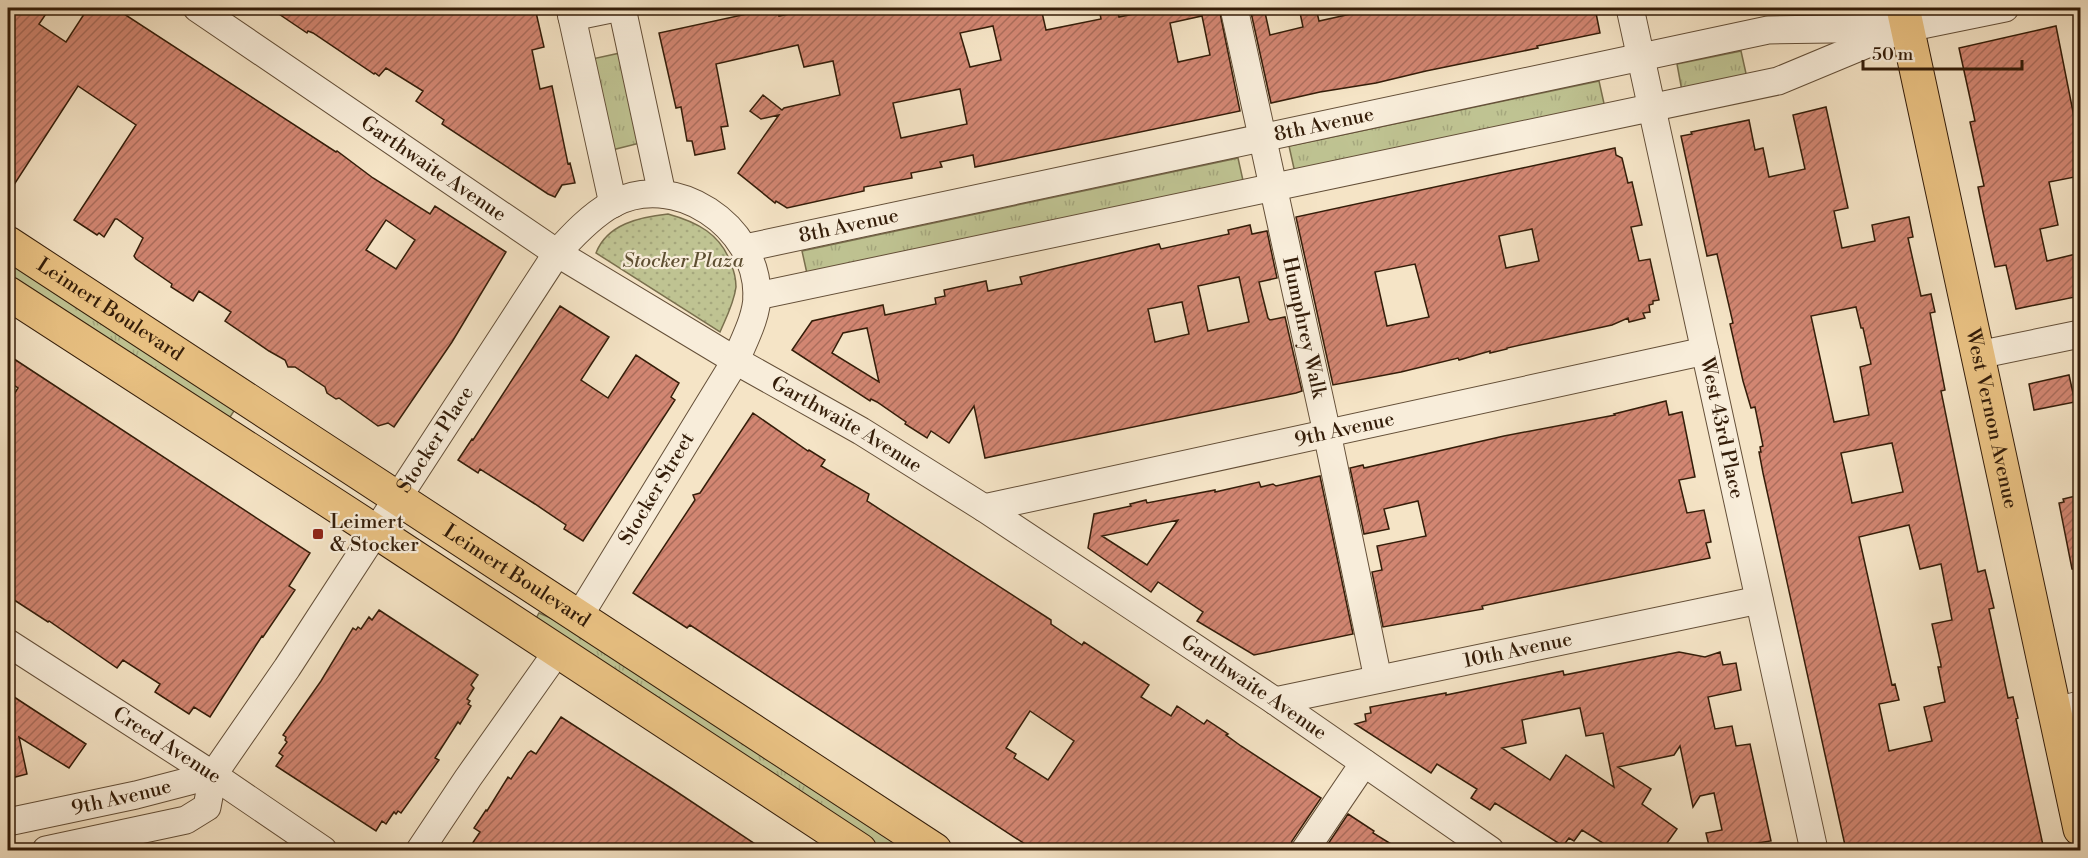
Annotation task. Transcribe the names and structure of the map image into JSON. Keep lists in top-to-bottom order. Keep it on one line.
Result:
{"streets":{"main road":["Leimert Boulevard","West Vernon Avenue"],"street":["8th Avenue","Garthwaite Avenue","Humphrey Walk","West 43rd Place","9th Avenue","Stocker Place","Stocker Street","10th Avenue","Creed Avenue"]},"crossings":[["8th Avenue","Humphrey Walk"],["8th Avenue","West Vernon Avenue"],["8th Avenue","West 43rd Place"],["Garthwaite Avenue","9th Avenue"],["Garthwaite Avenue","Stocker Place"],["Garthwaite Avenue","Stocker Street"],["Garthwaite Avenue","10th Avenue"],["Leimert Boulevard","Stocker Place"],["Leimert Boulevard","Stocker Street"],["Humphrey Walk","9th Avenue"],["Humphrey Walk","10th Avenue"],["West 43rd Place","9th Avenue"],["West 43rd Place","10th Avenue"],["9th Avenue","Stocker Place"],["9th Avenue","Creed Avenue"],["Stocker Place","Creed Avenue"]],"parks":["Stocker Plaza"],"places":{"transit":["Leimert & Stocker"]},"scale_bar":"50 m"}
